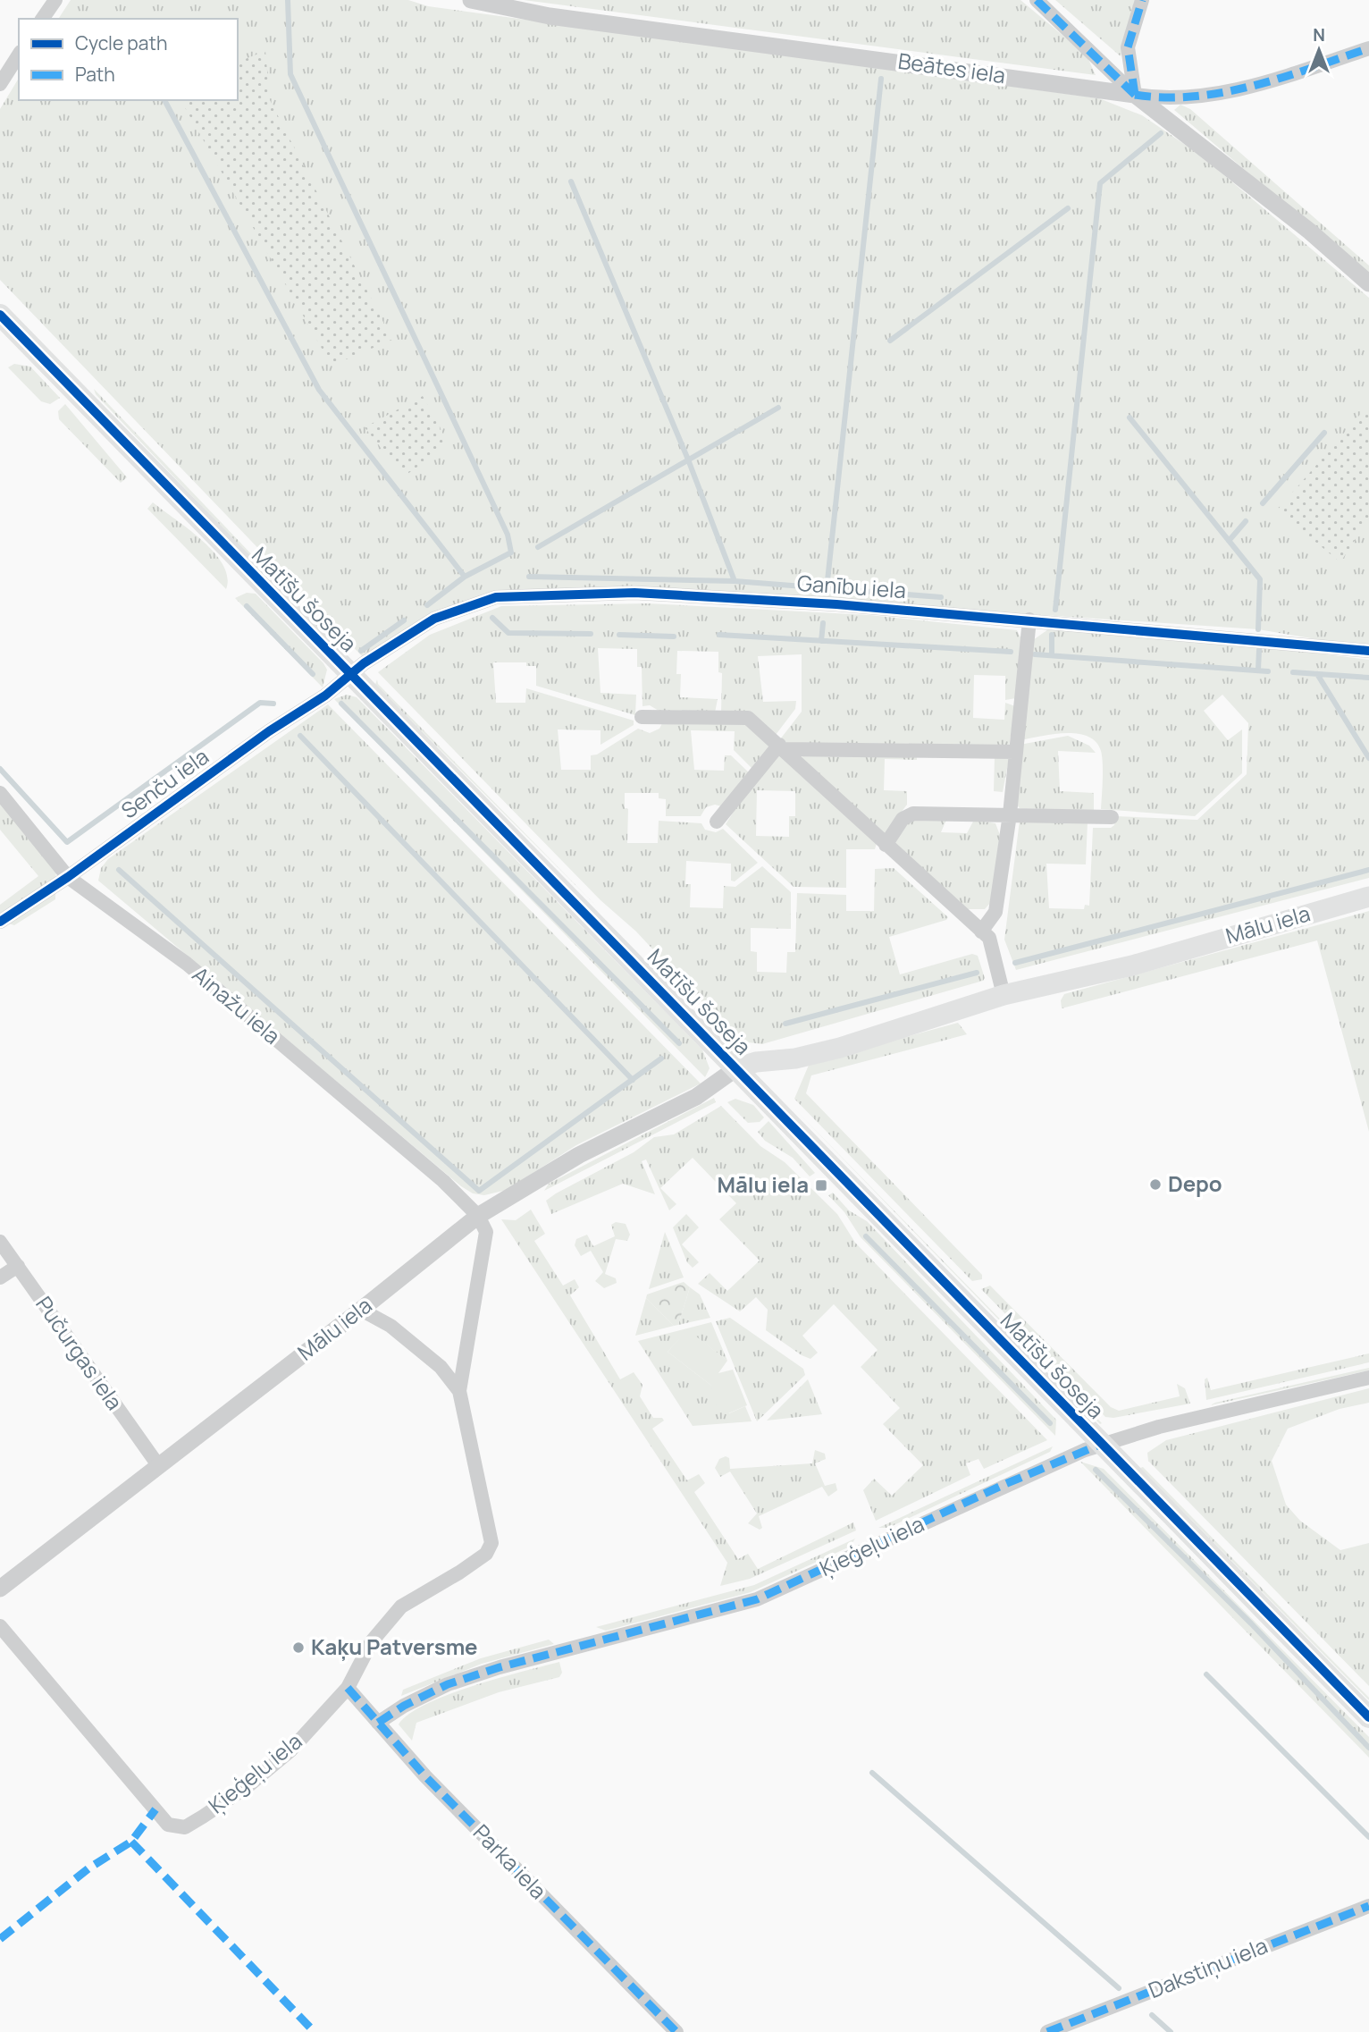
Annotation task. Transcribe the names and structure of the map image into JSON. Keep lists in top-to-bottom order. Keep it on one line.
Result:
{"streets":{"main road":["Matīšu šoseja","Mālu iela"],"street":["Beātes iela","Ganību iela","Senču iela","Ainažu iela","Pučurgas iela","Ķieģeļu iela","Parka iela","Dakstiņu iela"]},"crossings":[["Ganību iela","Matīšu šoseja"],["Ganību iela","Senču iela"],["Matīšu šoseja","Senču iela"],["Matīšu šoseja","Mālu iela"],["Matīšu šoseja","Ķieģeļu iela"],["Senču iela","Ainažu iela"],["Mālu iela","Ainažu iela"],["Mālu iela","Pučurgas iela"],["Ķieģeļu iela","Parka iela"]],"places":{"other":["Depo","Kaķu Patversme"],"transit":["Mālu iela"]},"legend":["Cycle path","Path"],"north":"top"}
